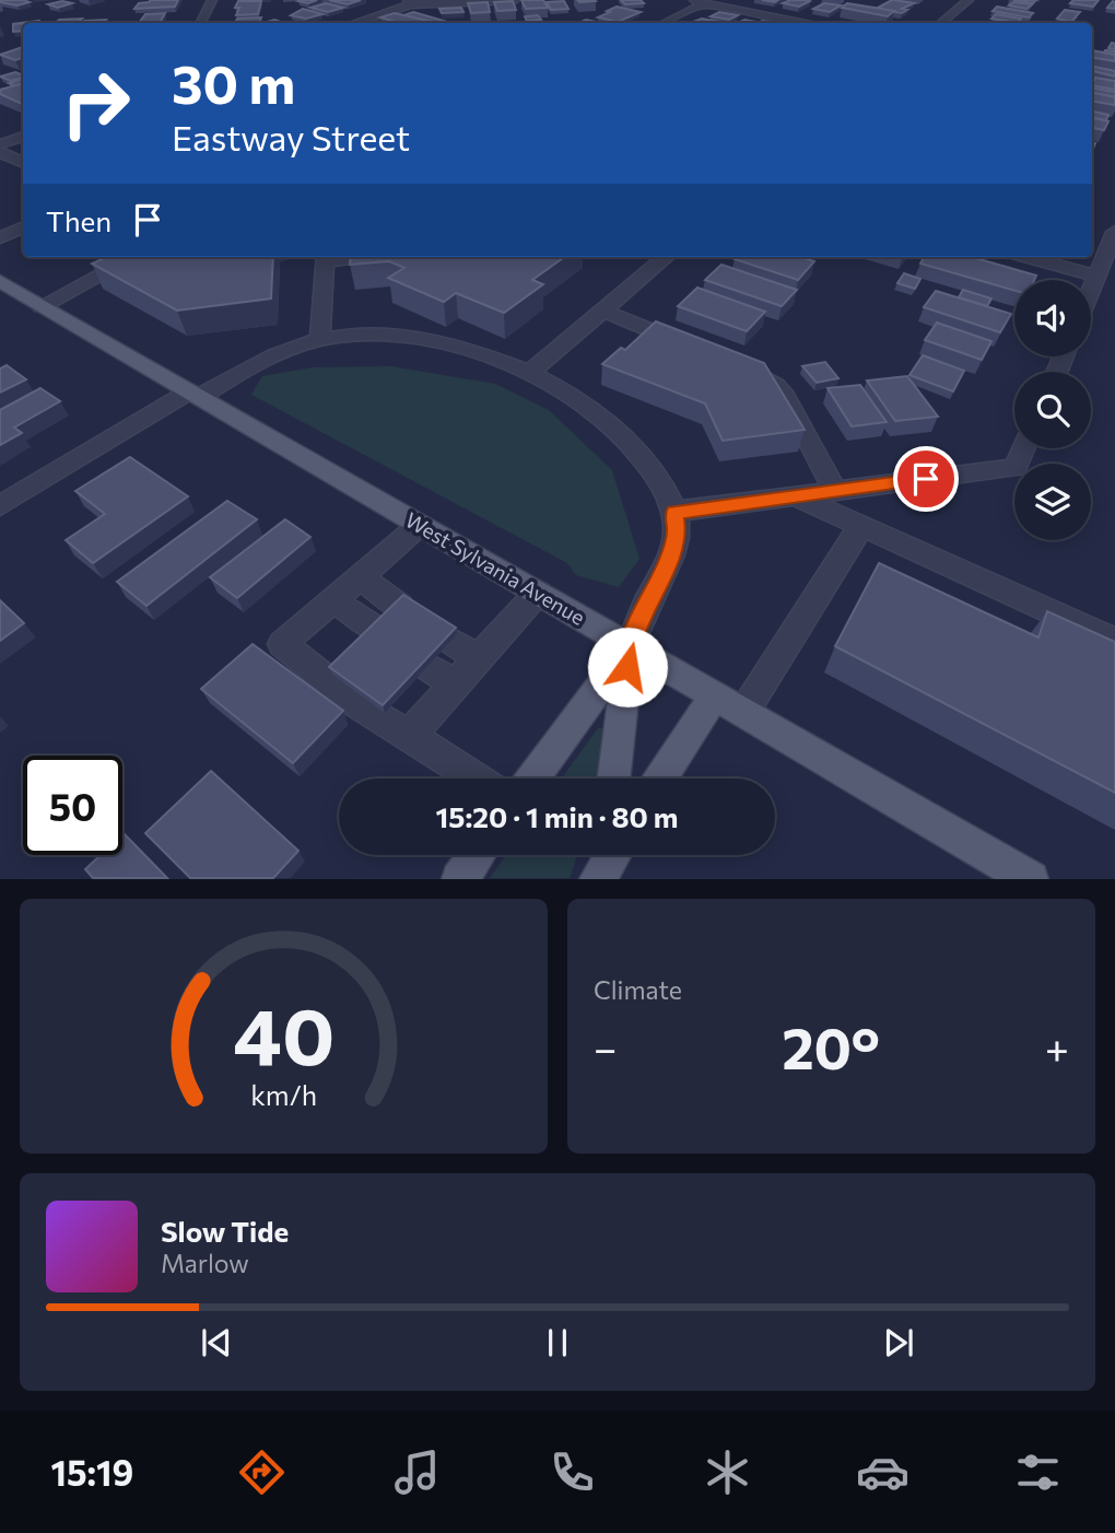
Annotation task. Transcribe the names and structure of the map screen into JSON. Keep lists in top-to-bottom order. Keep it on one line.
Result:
{"streets":{"main road":["West Sylvania Avenue"]},"page":{"turn":["30 m","Eastway Street"],"then":"Then","limit":"50","trip":"15:20 · 1 min · 80 m","tile":"Climate","heat":["−","20°","+"],"song":["Slow Tide","Marlow"],"tabs":"15:19","gauge":["40","km/h"]}}
